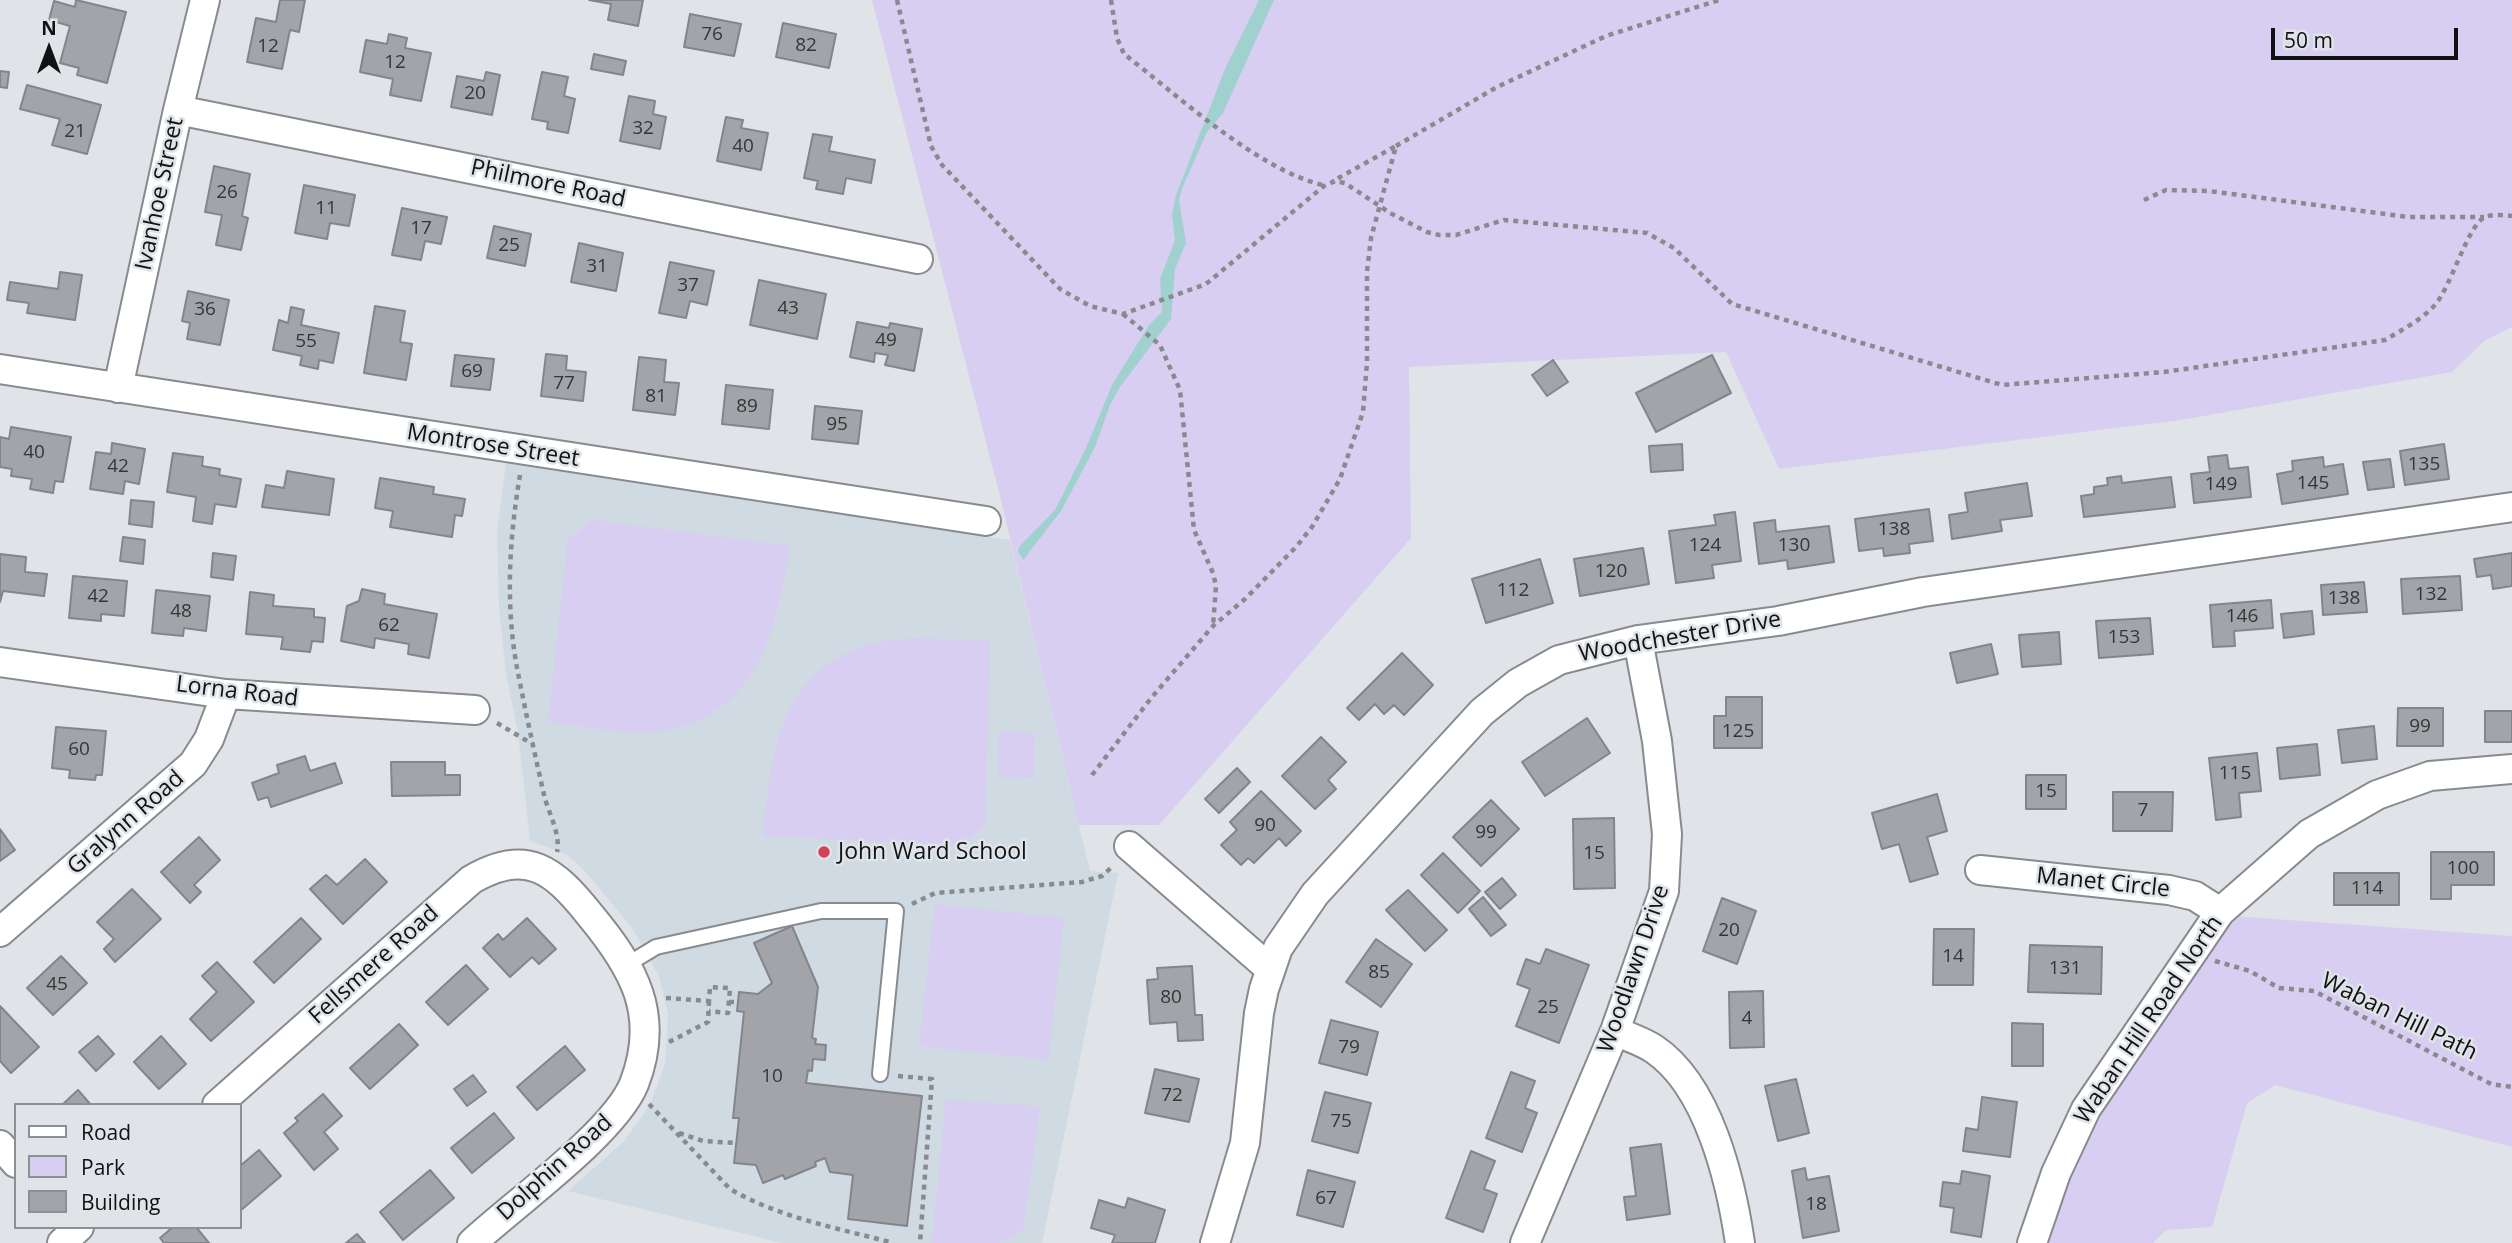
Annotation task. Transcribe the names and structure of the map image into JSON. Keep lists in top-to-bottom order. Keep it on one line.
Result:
{"streets":{"street":["Philmore Road","Ivanhoe Street","Montrose Street","Woodchester Drive","Lorna Road","Gralynn Road","Manet Circle","Fellsmere Road","Woodlawn Drive","Waban Hill Road North","Dolphin Road"],"path":["Waban Hill Path"]},"crossings":[["Philmore Road","Ivanhoe Street"],["Ivanhoe Street","Montrose Street"],["Woodchester Drive","Woodlawn Drive"],["Lorna Road","Gralynn Road"],["Manet Circle","Waban Hill Road North"],["Fellsmere Road","Dolphin Road"],["Waban Hill Path","Waban Hill Road North"]],"places":["John Ward School"],"house_numbers":["76","82","12","12","20","32","21","40","26","11","17","25","31","37","43","36","49","55","69","77","81","89","95","40","135","42","145","149","138","124","130","120","112","132","42","138","48","146","62","153","99","125","60","115","15","7","90","99","15","100","114","20","14","131","85","45","80","25","4","79","10","72","75","67","18"],"legend":["Road","Park","Building"],"scale_bar":"50 m","north":"top"}
